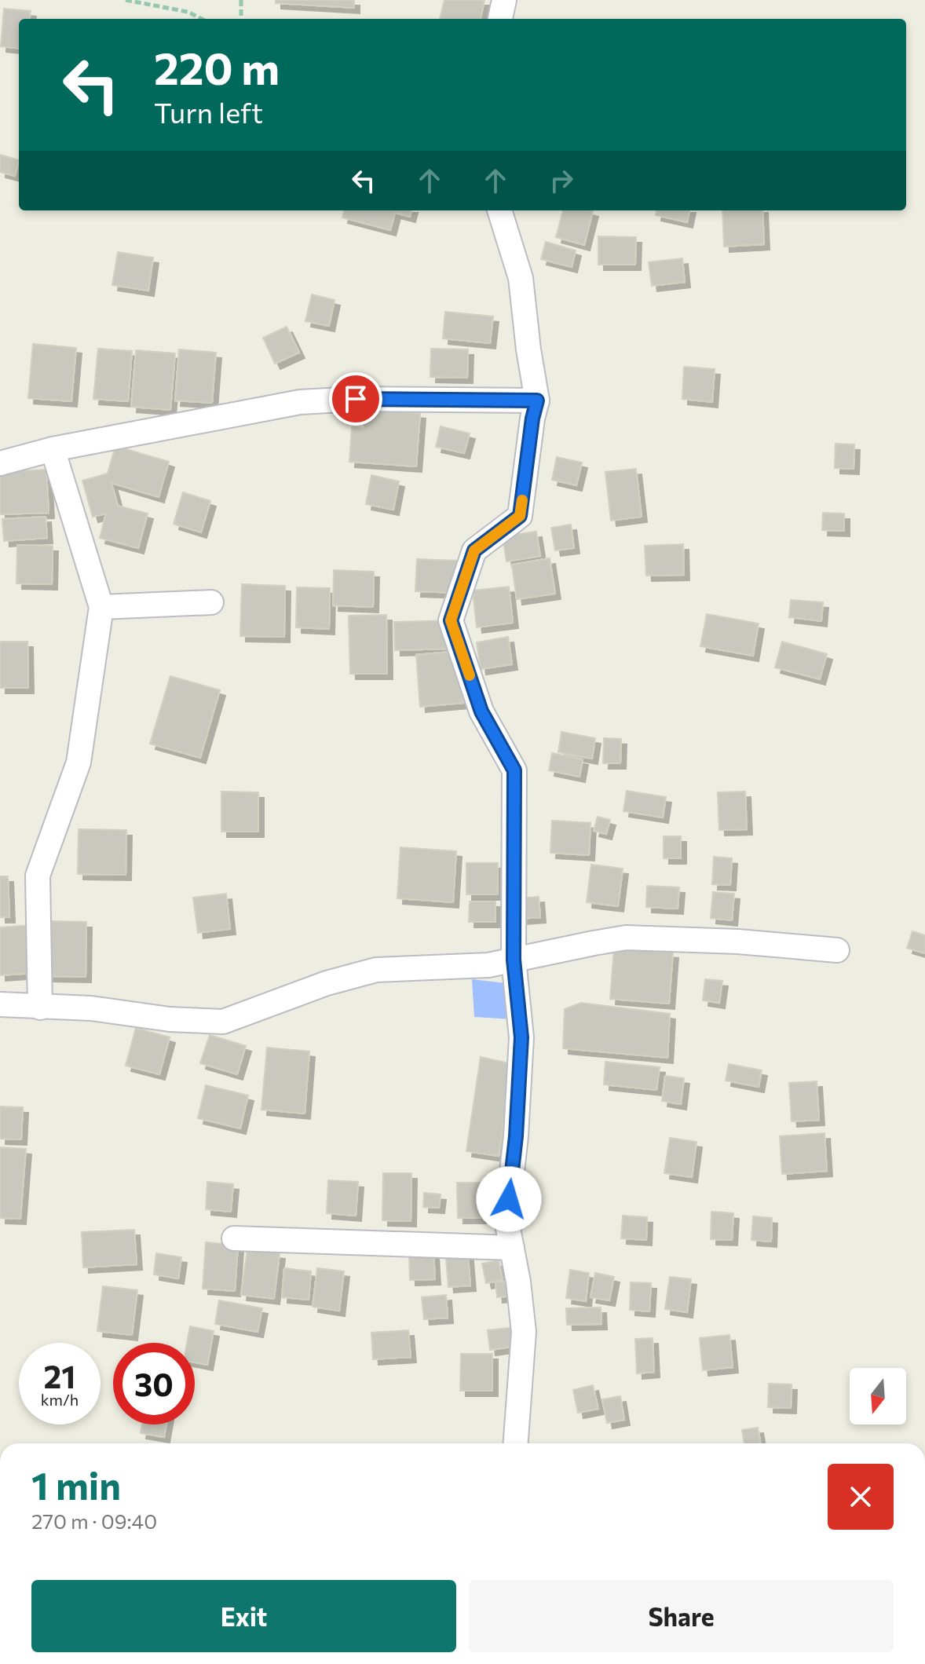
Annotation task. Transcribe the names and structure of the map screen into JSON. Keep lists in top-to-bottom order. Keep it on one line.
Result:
{"north":"bottom","page":{"turn":["220 m","Turn left"],"speed":"21 km/h","limit":"30","heading":["1 min","270 m · 09:40"],"buttons":["Exit","Share"]}}
